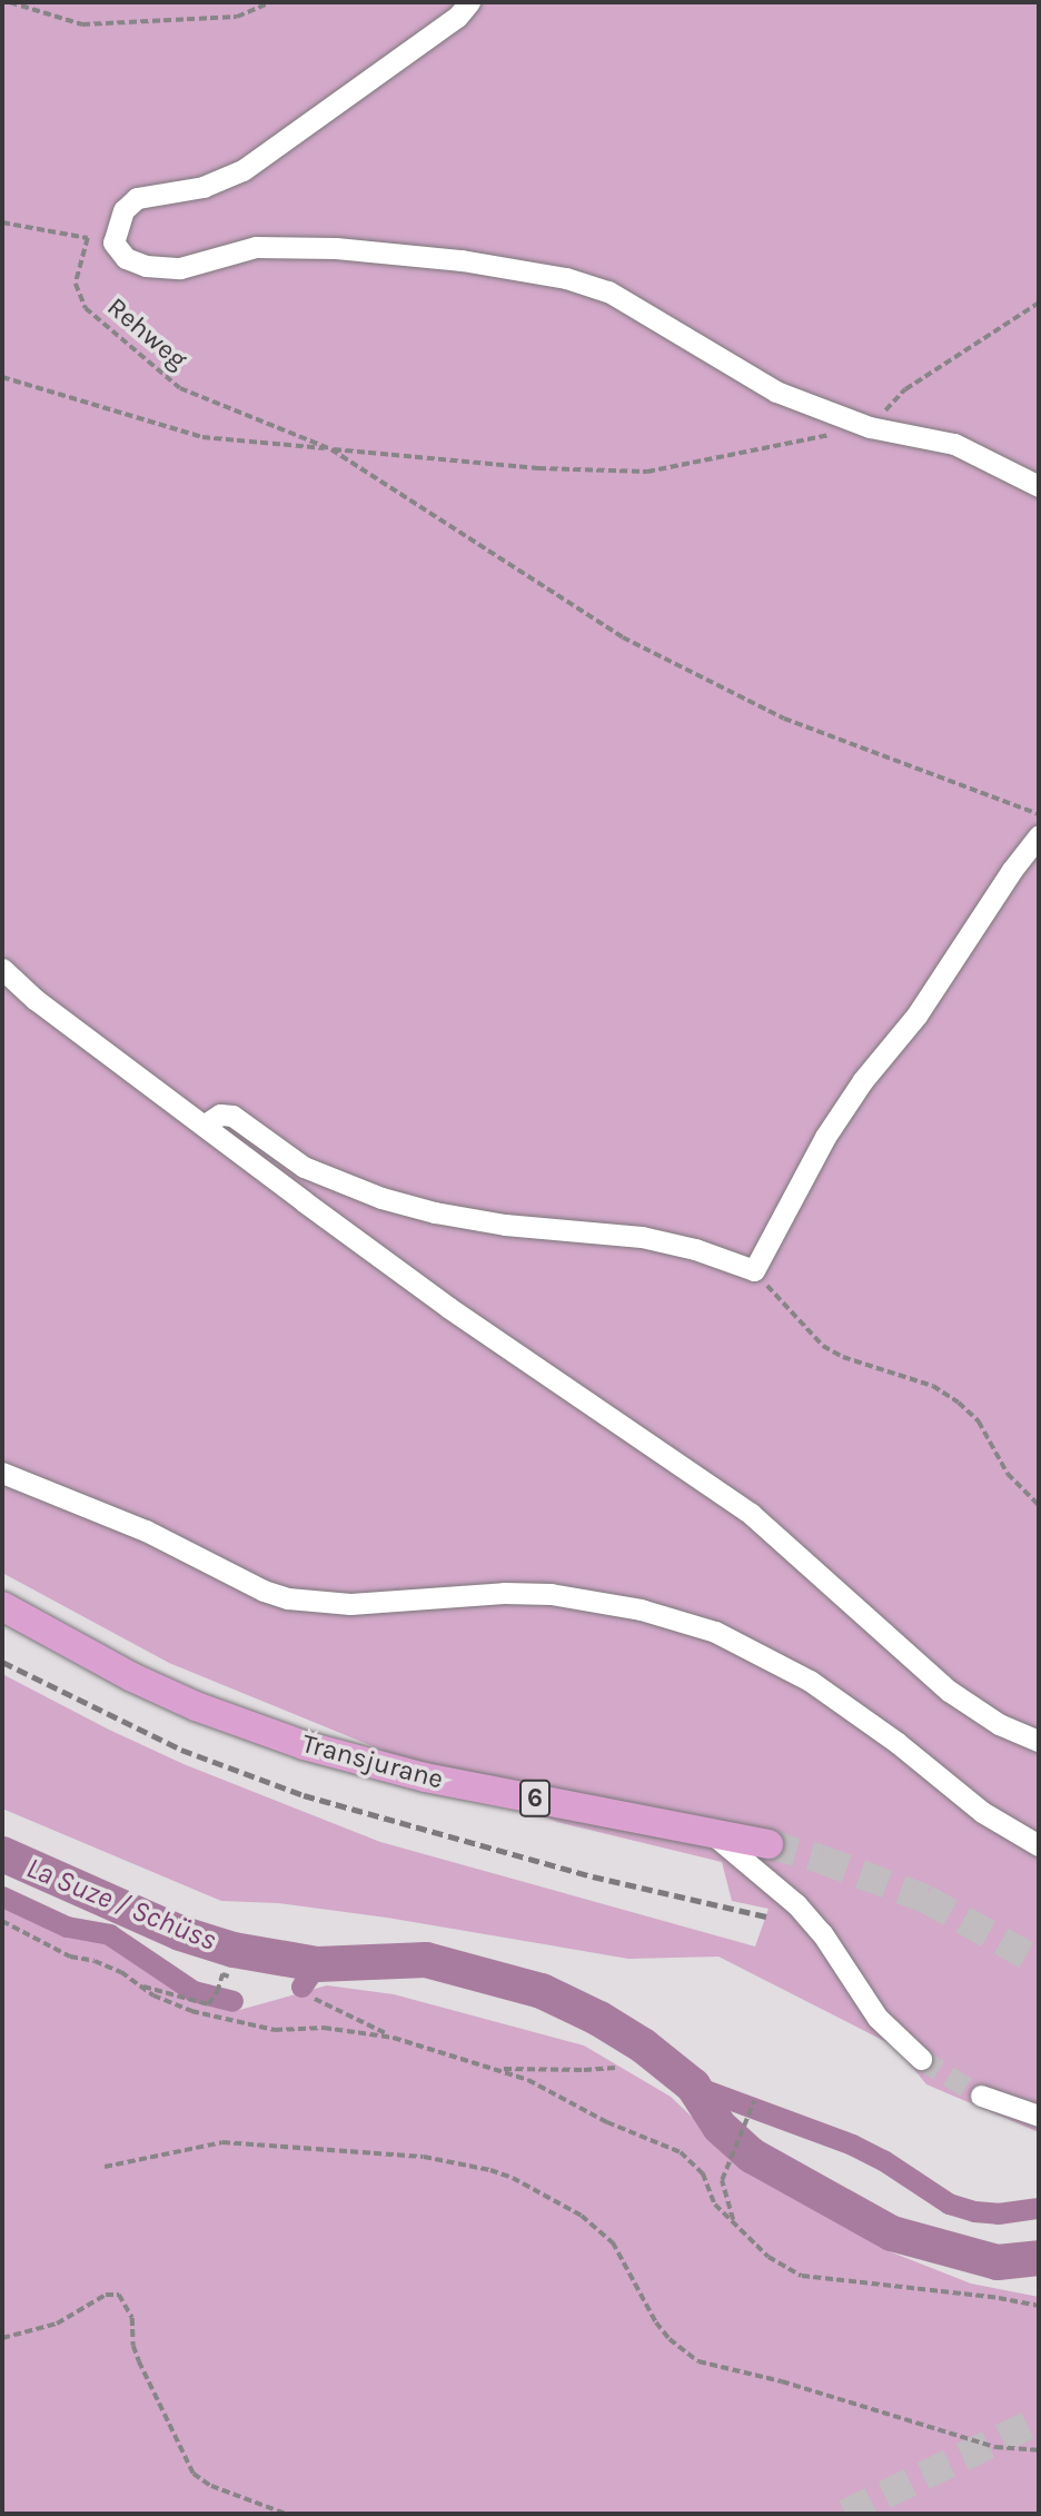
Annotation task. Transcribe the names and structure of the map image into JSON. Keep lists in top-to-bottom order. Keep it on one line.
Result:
{"streets":{"main road":["Transjurane","6"],"path":["Rehweg"]},"water":["La Suze / Schüss"]}
